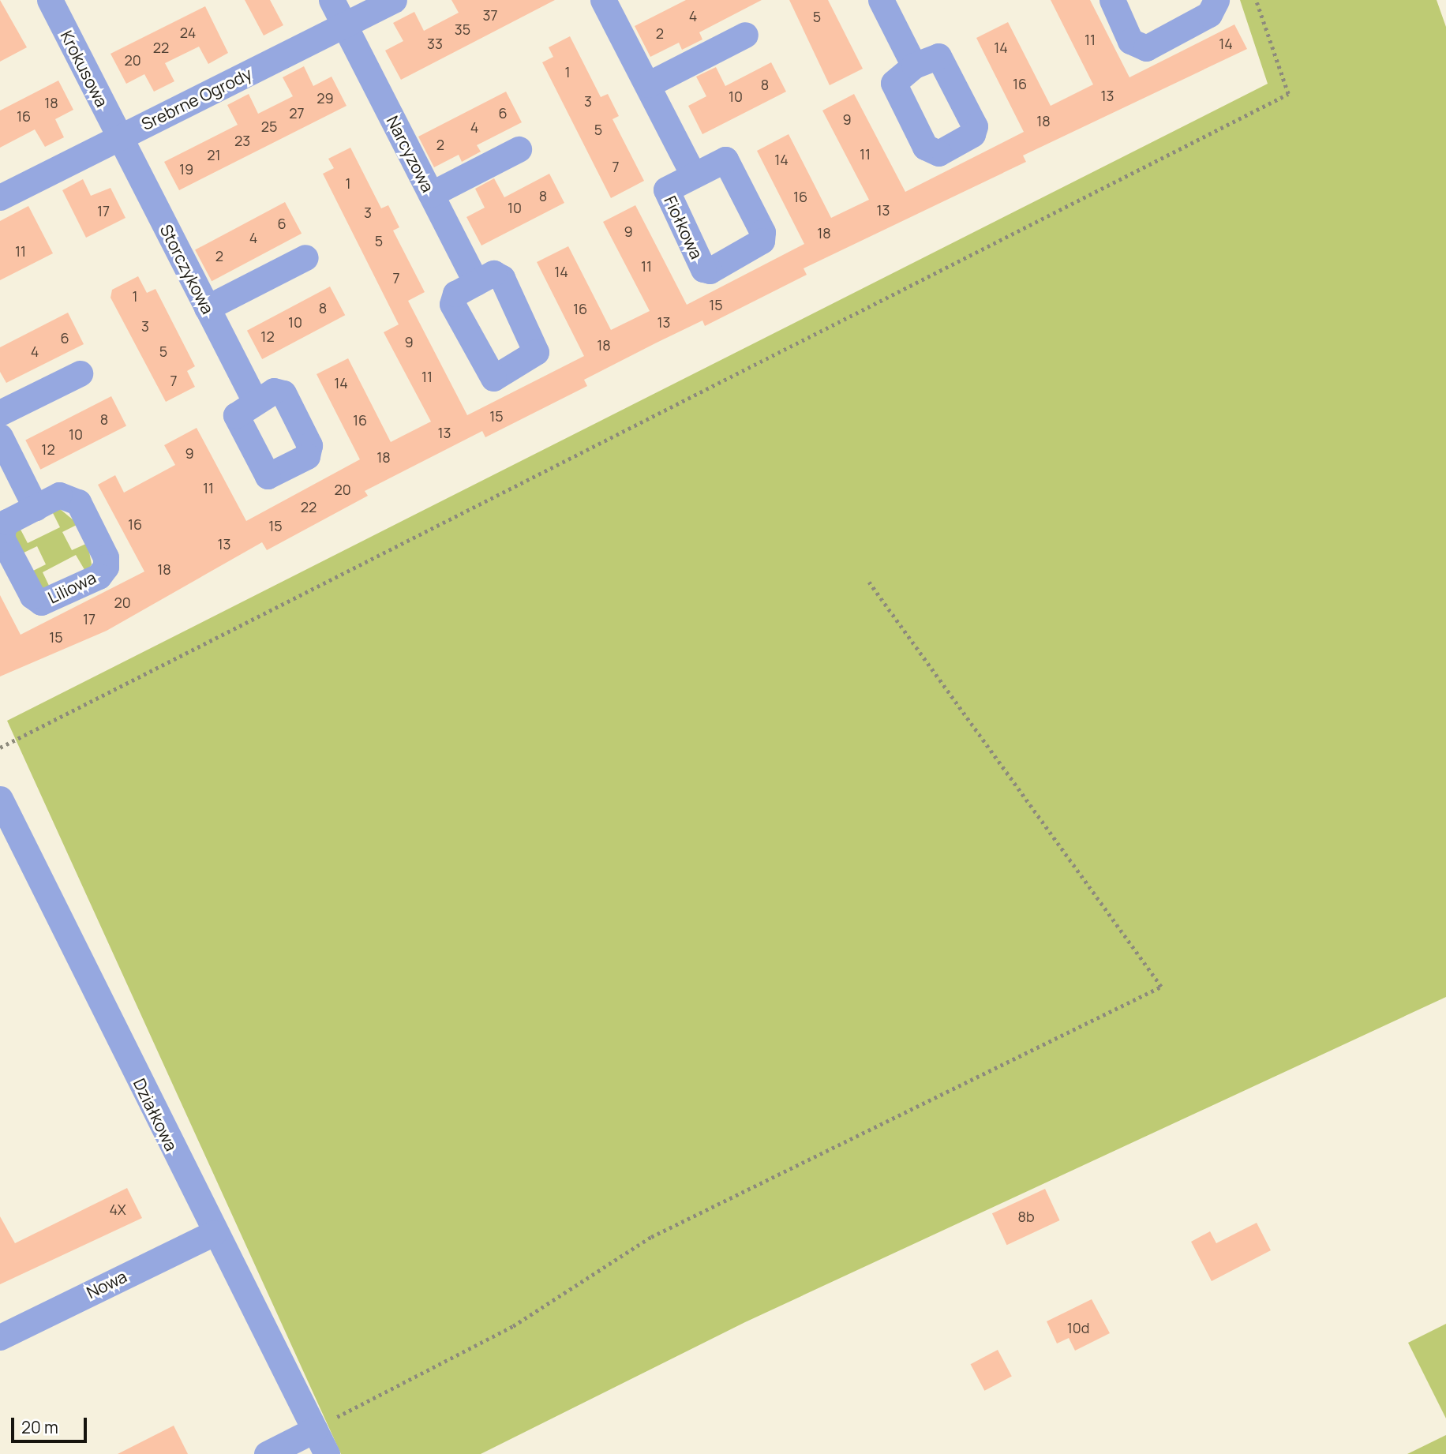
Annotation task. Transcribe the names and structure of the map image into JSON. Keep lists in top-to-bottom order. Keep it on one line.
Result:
{"streets":{"street":["Krokusowa","Srebrne Ogrody","Narcyzowa","Fiołkowa","Storczykowa","Działkowa","Nowa"]},"crossings":[["Krokusowa","Srebrne Ogrody"],["Krokusowa","Storczykowa"],["Srebrne Ogrody","Narcyzowa"],["Srebrne Ogrody","Storczykowa"],["Działkowa","Nowa"]],"house_numbers":["37","4","5","35","24","2","11","33","14","22","14","20","1","16","8","13","10","29","3","18","27","6","16","9","18","25","4","5","23","2","11","21","14","7","19","1","8","16","10","13","17","3","6","9","18","4","5","11","2","11","14","7","1","15","8","16","10","13","3","12","6","9","18","4","5","11","7","14","15","8","16","13","10","12","9","18","11","20","22","16","15","13","18","20","17","15","4X","8b","10d"],"scale_bar":"20 m"}
